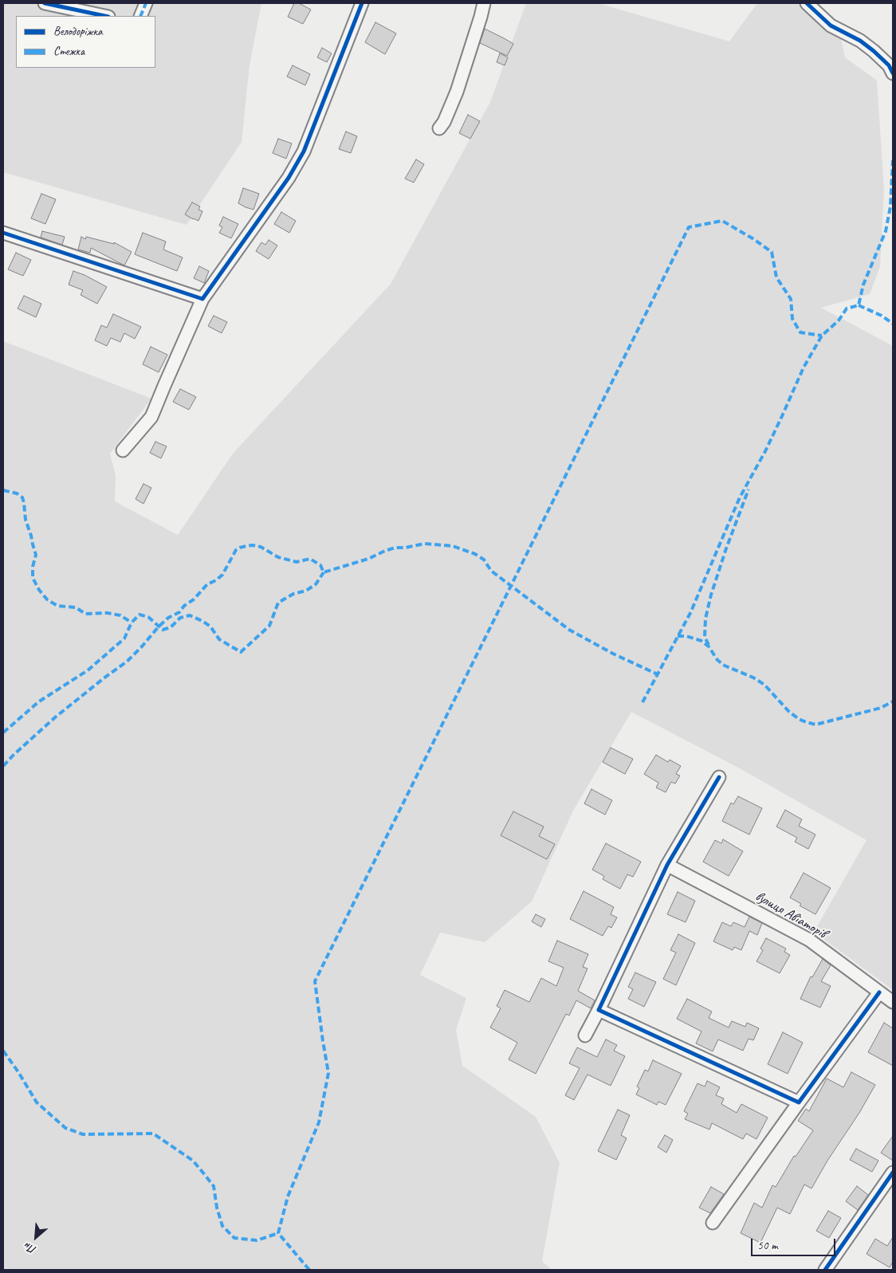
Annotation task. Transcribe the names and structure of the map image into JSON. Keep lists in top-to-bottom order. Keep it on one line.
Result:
{"streets":{"street":["вулиця Авіаторів"]},"legend":["Велодоріжка","Стежка"],"scale_bar":"50 m","north":"bottom left"}
